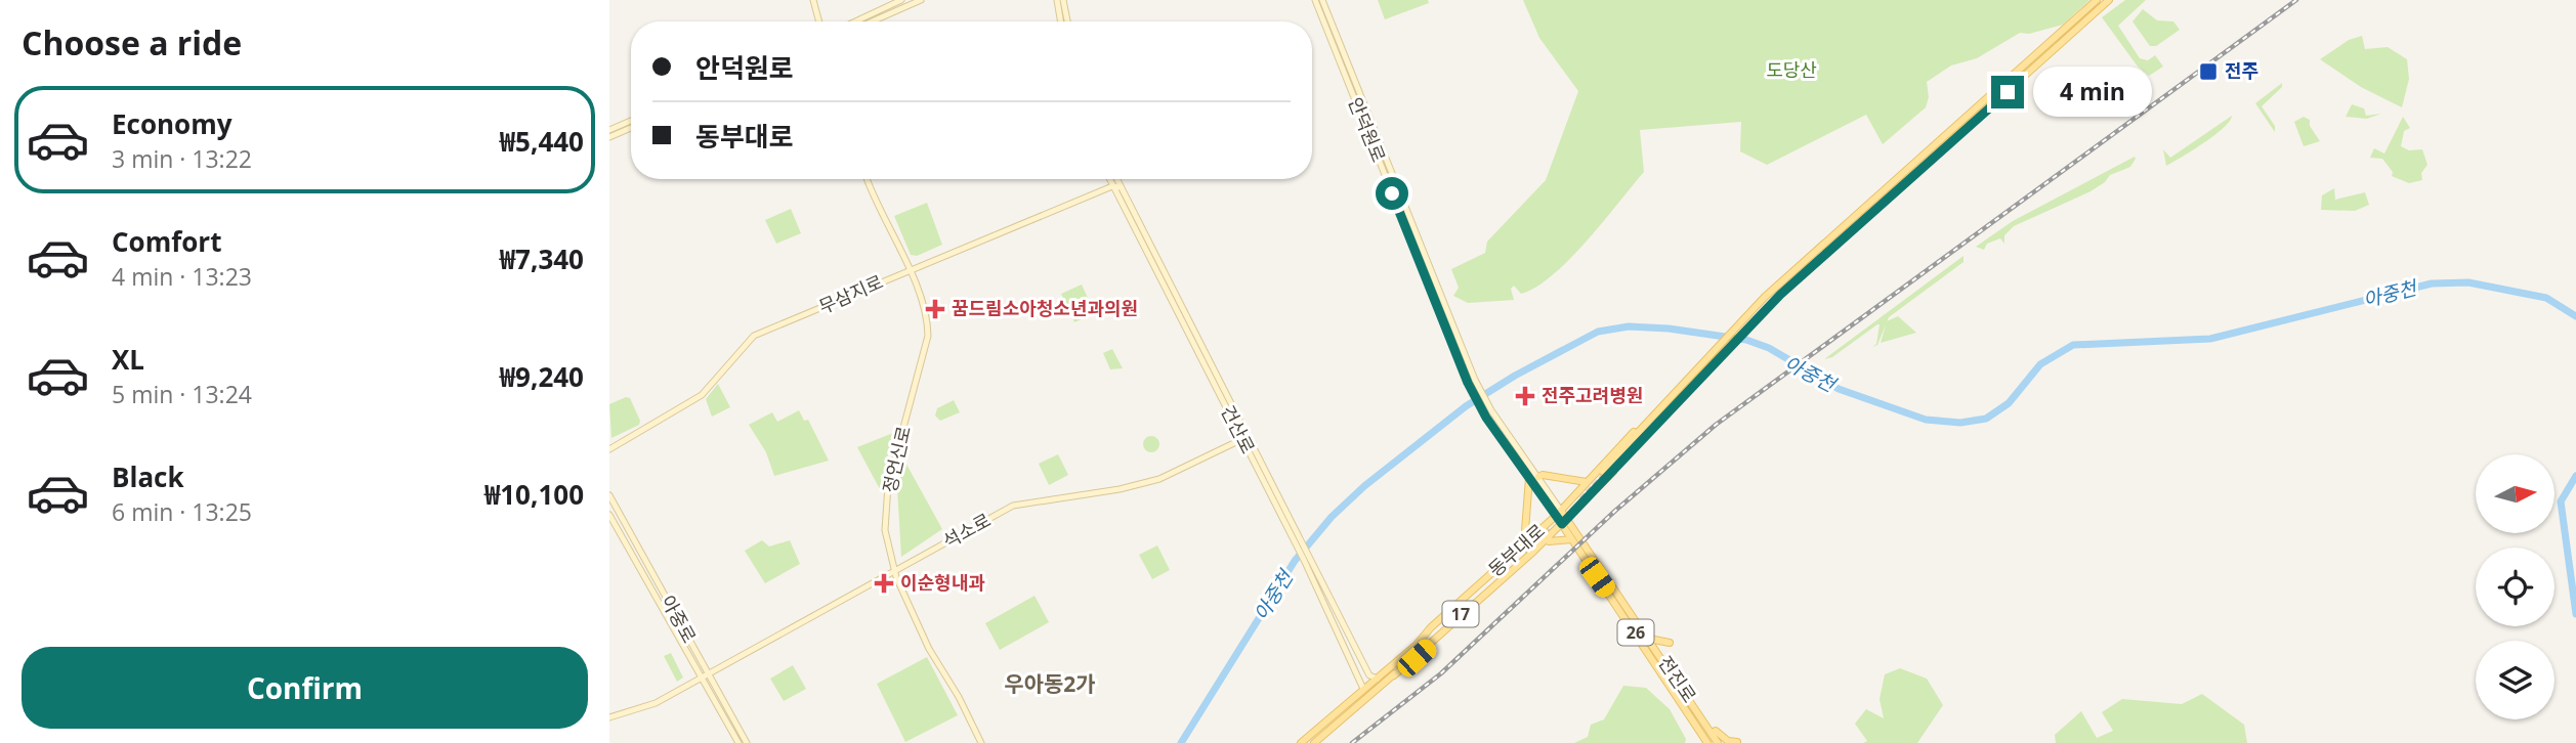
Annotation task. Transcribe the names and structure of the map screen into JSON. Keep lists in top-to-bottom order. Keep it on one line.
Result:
{"streets":{"main road":["동부대로","17","26","전진로"],"street":["안덕원로","무삼지로","건산로","정언신로","석소로","아중로"]},"crossings":[["무삼지로","건산로"],["무삼지로","정언신로"],["건산로","석소로"],["건산로","동부대로"],["정언신로","석소로"],["석소로","아중로"],["동부대로","전진로"]],"districts":["우아동2가"],"water":["아중천"],"parks":["도당산"],"places":{"transit":["전주"],"health":["꿈드림소아청소년과의원","전주고려병원","이순형내과"]},"north":"right","page":{"heading":"Choose a ride","banner":["안덕원로","동부대로"],"bubble":"4 min","list":[{"name":"Economy","note":"3 min · 13:22","value":"₩5,440"},{"name":"Comfort","note":"4 min · 13:23","value":"₩7,340"},{"name":"XL","note":"5 min · 13:24","value":"₩9,240"},{"name":"Black","note":"6 min · 13:25","value":"₩10,100"}],"buttons":"Confirm"}}
